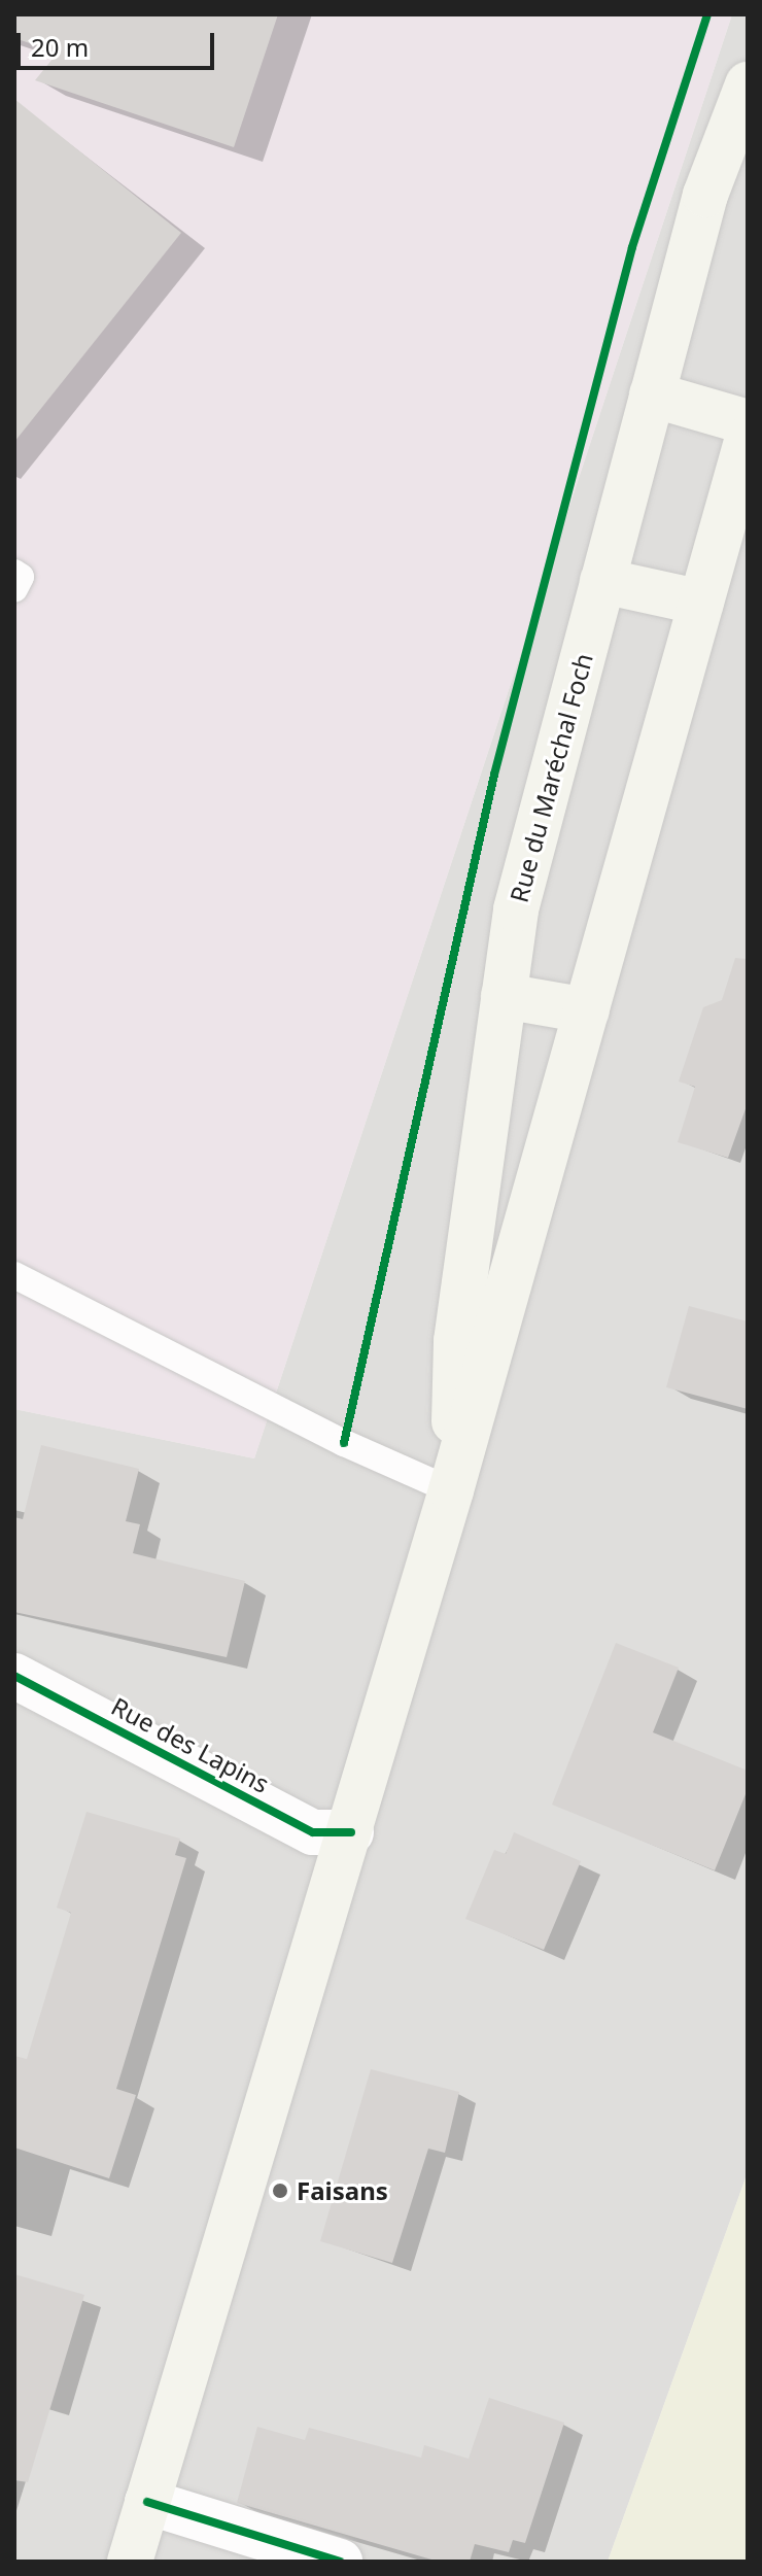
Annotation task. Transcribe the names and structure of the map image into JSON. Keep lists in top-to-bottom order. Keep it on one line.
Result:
{"streets":{"main road":["Rue du Maréchal Foch"],"street":["Rue des Lapins"]},"places":["Faisans"],"scale_bar":"20 m"}
